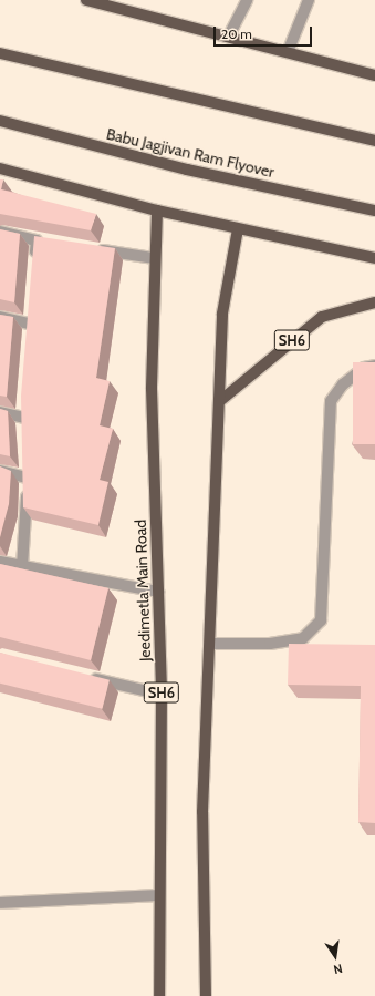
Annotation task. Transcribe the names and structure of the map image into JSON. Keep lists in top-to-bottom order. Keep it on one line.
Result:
{"streets":{"main road":["Babu Jagjivan Ram Flyover","SH6","Jeedimetla Main Road"]},"scale_bar":"20 m","north":"bottom"}
